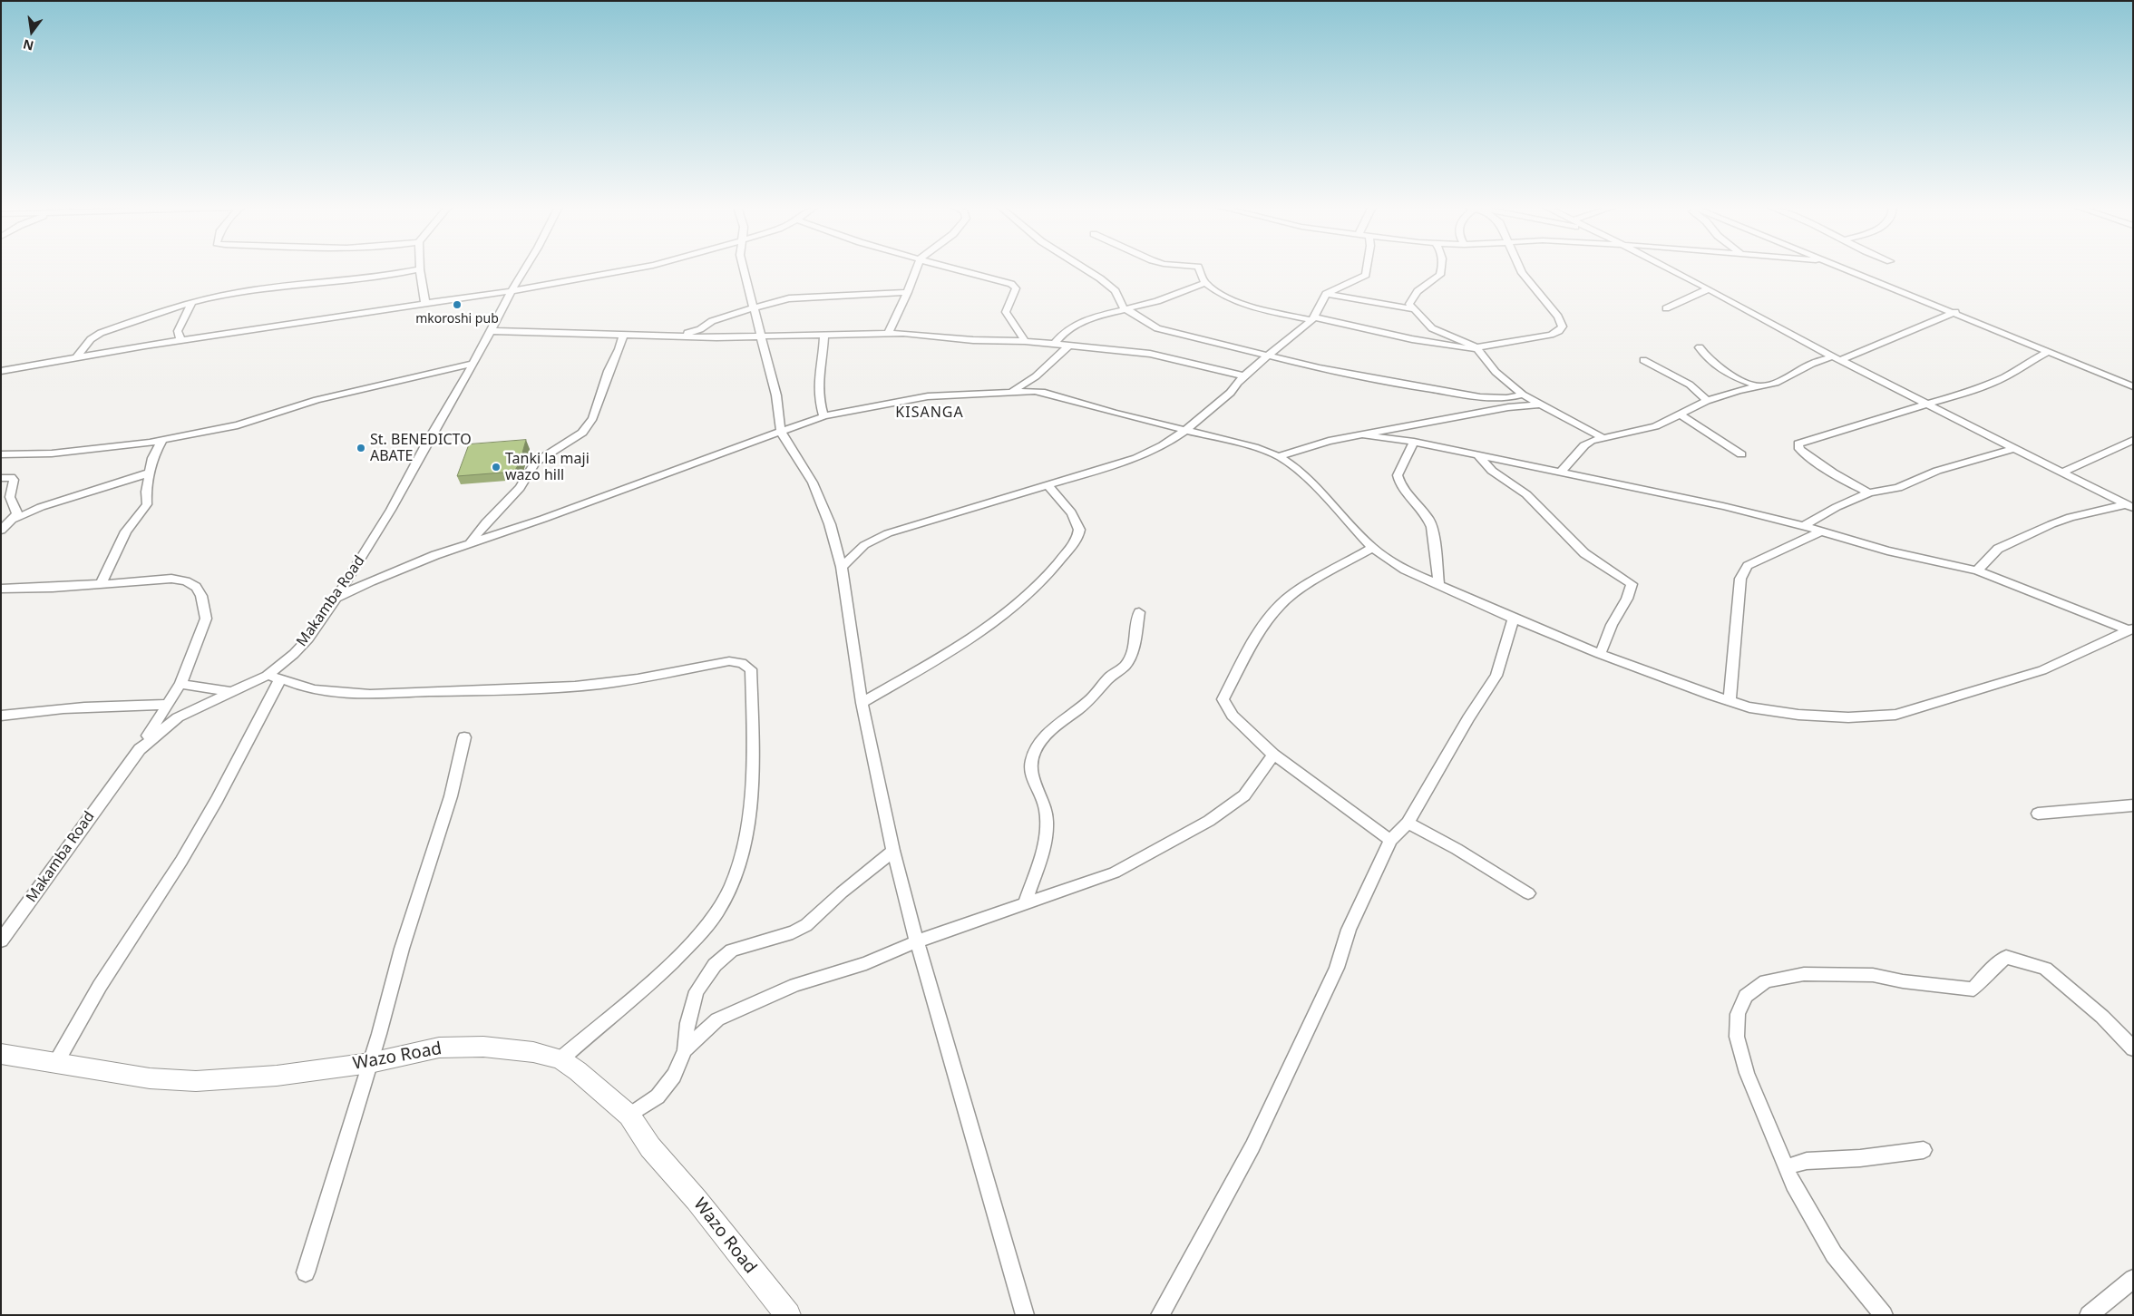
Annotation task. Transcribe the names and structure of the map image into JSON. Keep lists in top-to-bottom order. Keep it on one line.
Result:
{"streets":{"main road":["Wazo Road"],"street":["Makamba Road"]},"districts":["KISANGA"],"places":["mkoroshi pub","St. BENEDICTO ABATE","Tanki la maji wazo hill"],"north":"bottom"}
